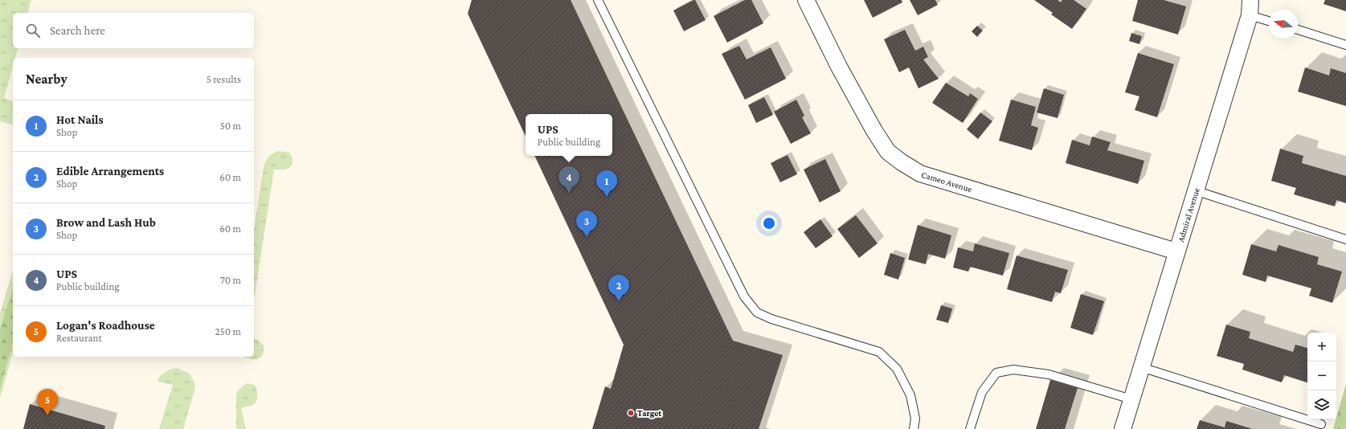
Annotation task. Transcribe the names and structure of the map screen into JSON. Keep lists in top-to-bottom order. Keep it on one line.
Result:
{"streets":{"street":["Cameo Avenue","Admiral Avenue"]},"crossings":[["Cameo Avenue","Admiral Avenue"]],"places":["Target"],"north":"left","page":{"search":"Search here","heading":["Nearby","5 results"],"list":[{"mark":"1","name":"Hot Nails","note":"Shop","value":"50 m"},{"mark":"2","name":"Edible Arrangements","note":"Shop","value":"60 m"},{"mark":"3","name":"Brow and Lash Hub","note":"Shop","value":"60 m"},{"mark":"4","name":"UPS","note":"Public building","value":"70 m"},{"mark":"5","name":"Logan's Roadhouse","note":"Restaurant","value":"250 m"}],"popup":["UPS","Public building"],"pins":["4","1","3","2","5"],"map_buttons":["+","−"]}}
